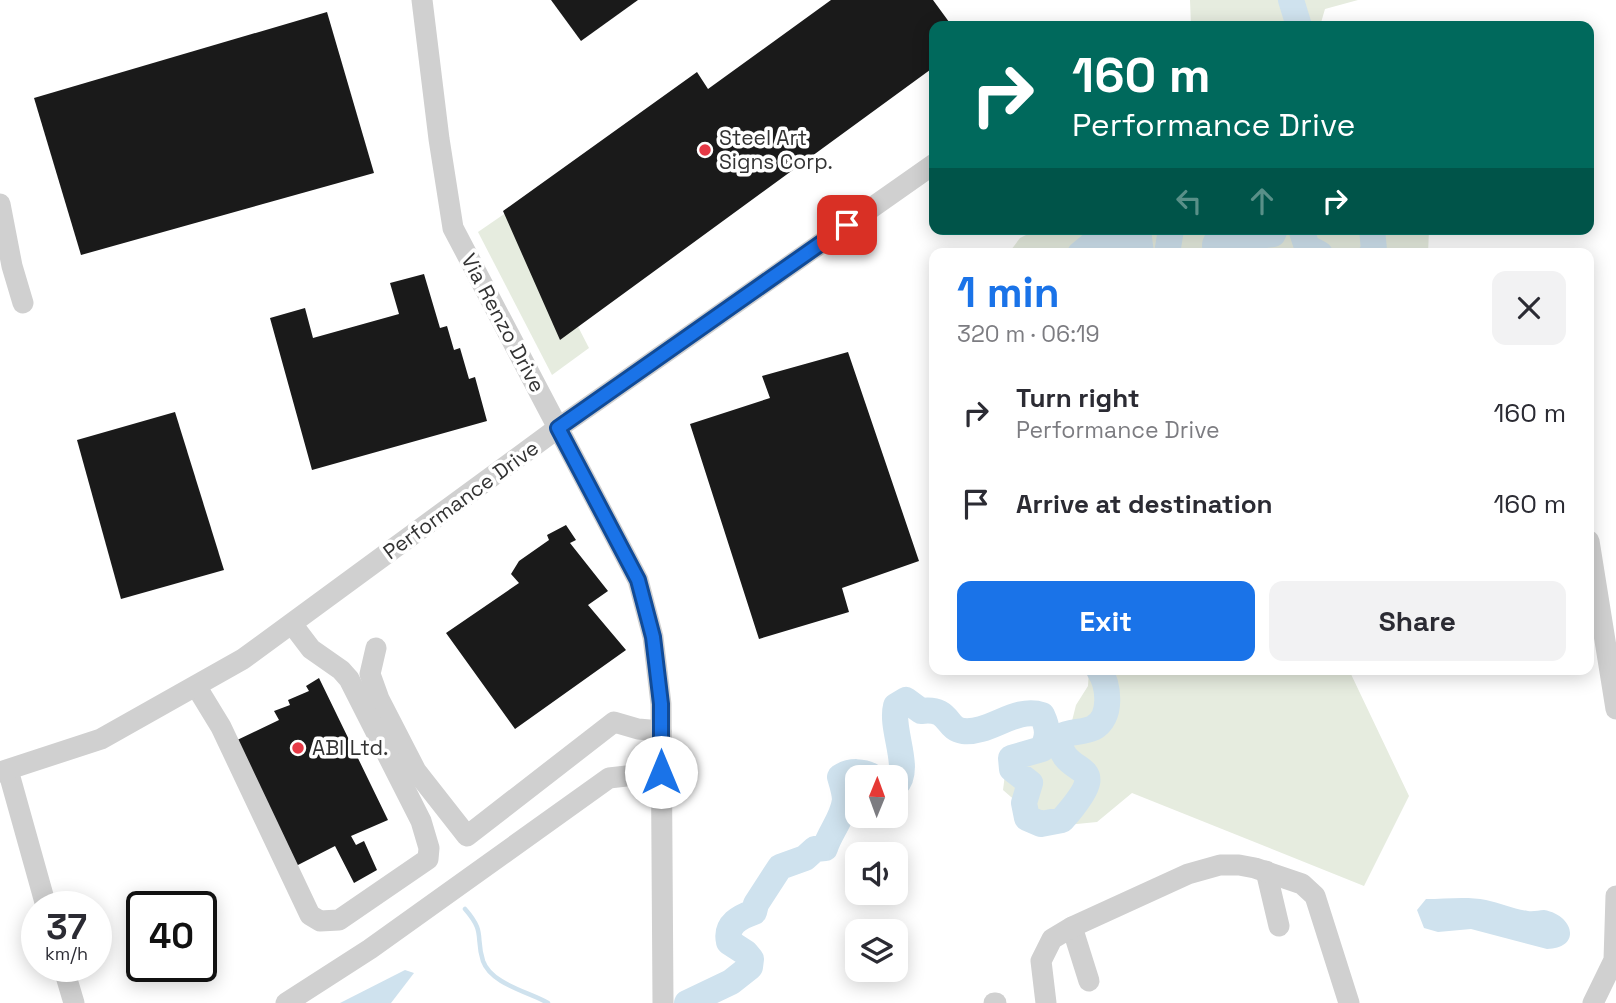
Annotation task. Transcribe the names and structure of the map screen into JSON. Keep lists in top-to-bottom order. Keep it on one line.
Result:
{"streets":{"street":["Via Renzo Drive","Performance Drive"]},"crossings":[["Via Renzo Drive","Performance Drive"]],"places":["Steel Art Signs Corp.","ABI Ltd."],"north":"top","page":{"turn":["160 m","Performance Drive"],"heading":["1 min","320 m · 06:19"],"list":[{"name":"Turn right","note":"Performance Drive","value":"160 m"},{"name":"Arrive at destination","value":"160 m"}],"buttons":["Exit","Share"],"speed":"37 km/h","limit":"40"}}
